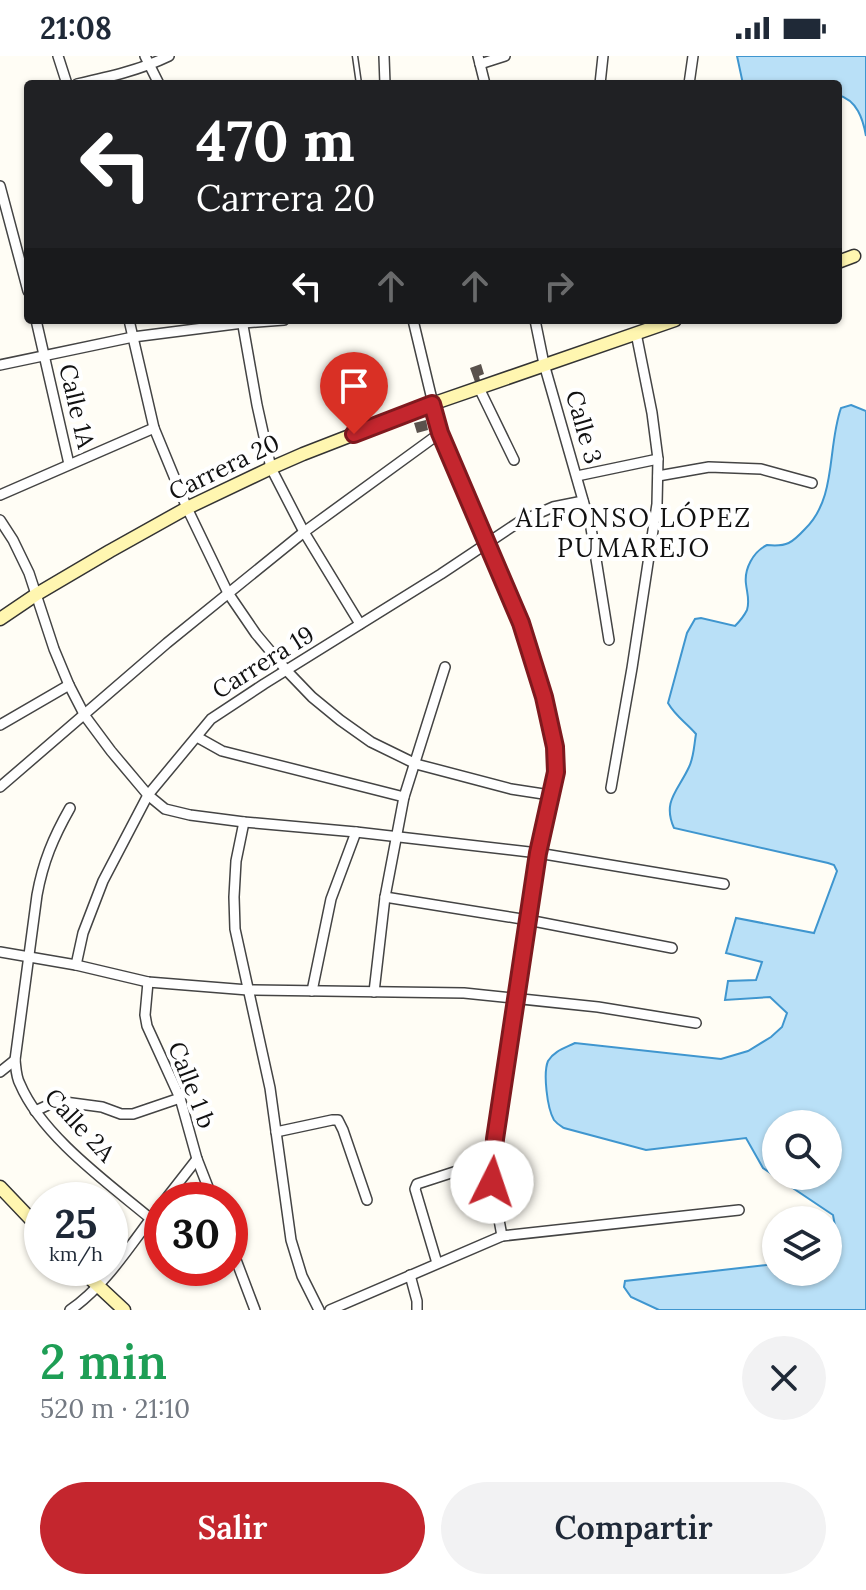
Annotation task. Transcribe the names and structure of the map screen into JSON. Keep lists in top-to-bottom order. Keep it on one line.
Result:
{"streets":{"street":["Calle 1A","Calle 3","Carrera 20","Carrera 19","Calle 1 b","Calle 2A"]},"crossings":[["Calle 3","Carrera 20"],["Calle 3","Carrera 19"]],"districts":["ALFONSO LÓPEZ PUMAREJO"],"page":{"status":"21:08","turn":["470 m","Carrera 20"],"speed":"25 km/h","limit":"30","heading":["2 min","520 m · 21:10"],"buttons":["Salir","Compartir"]}}
